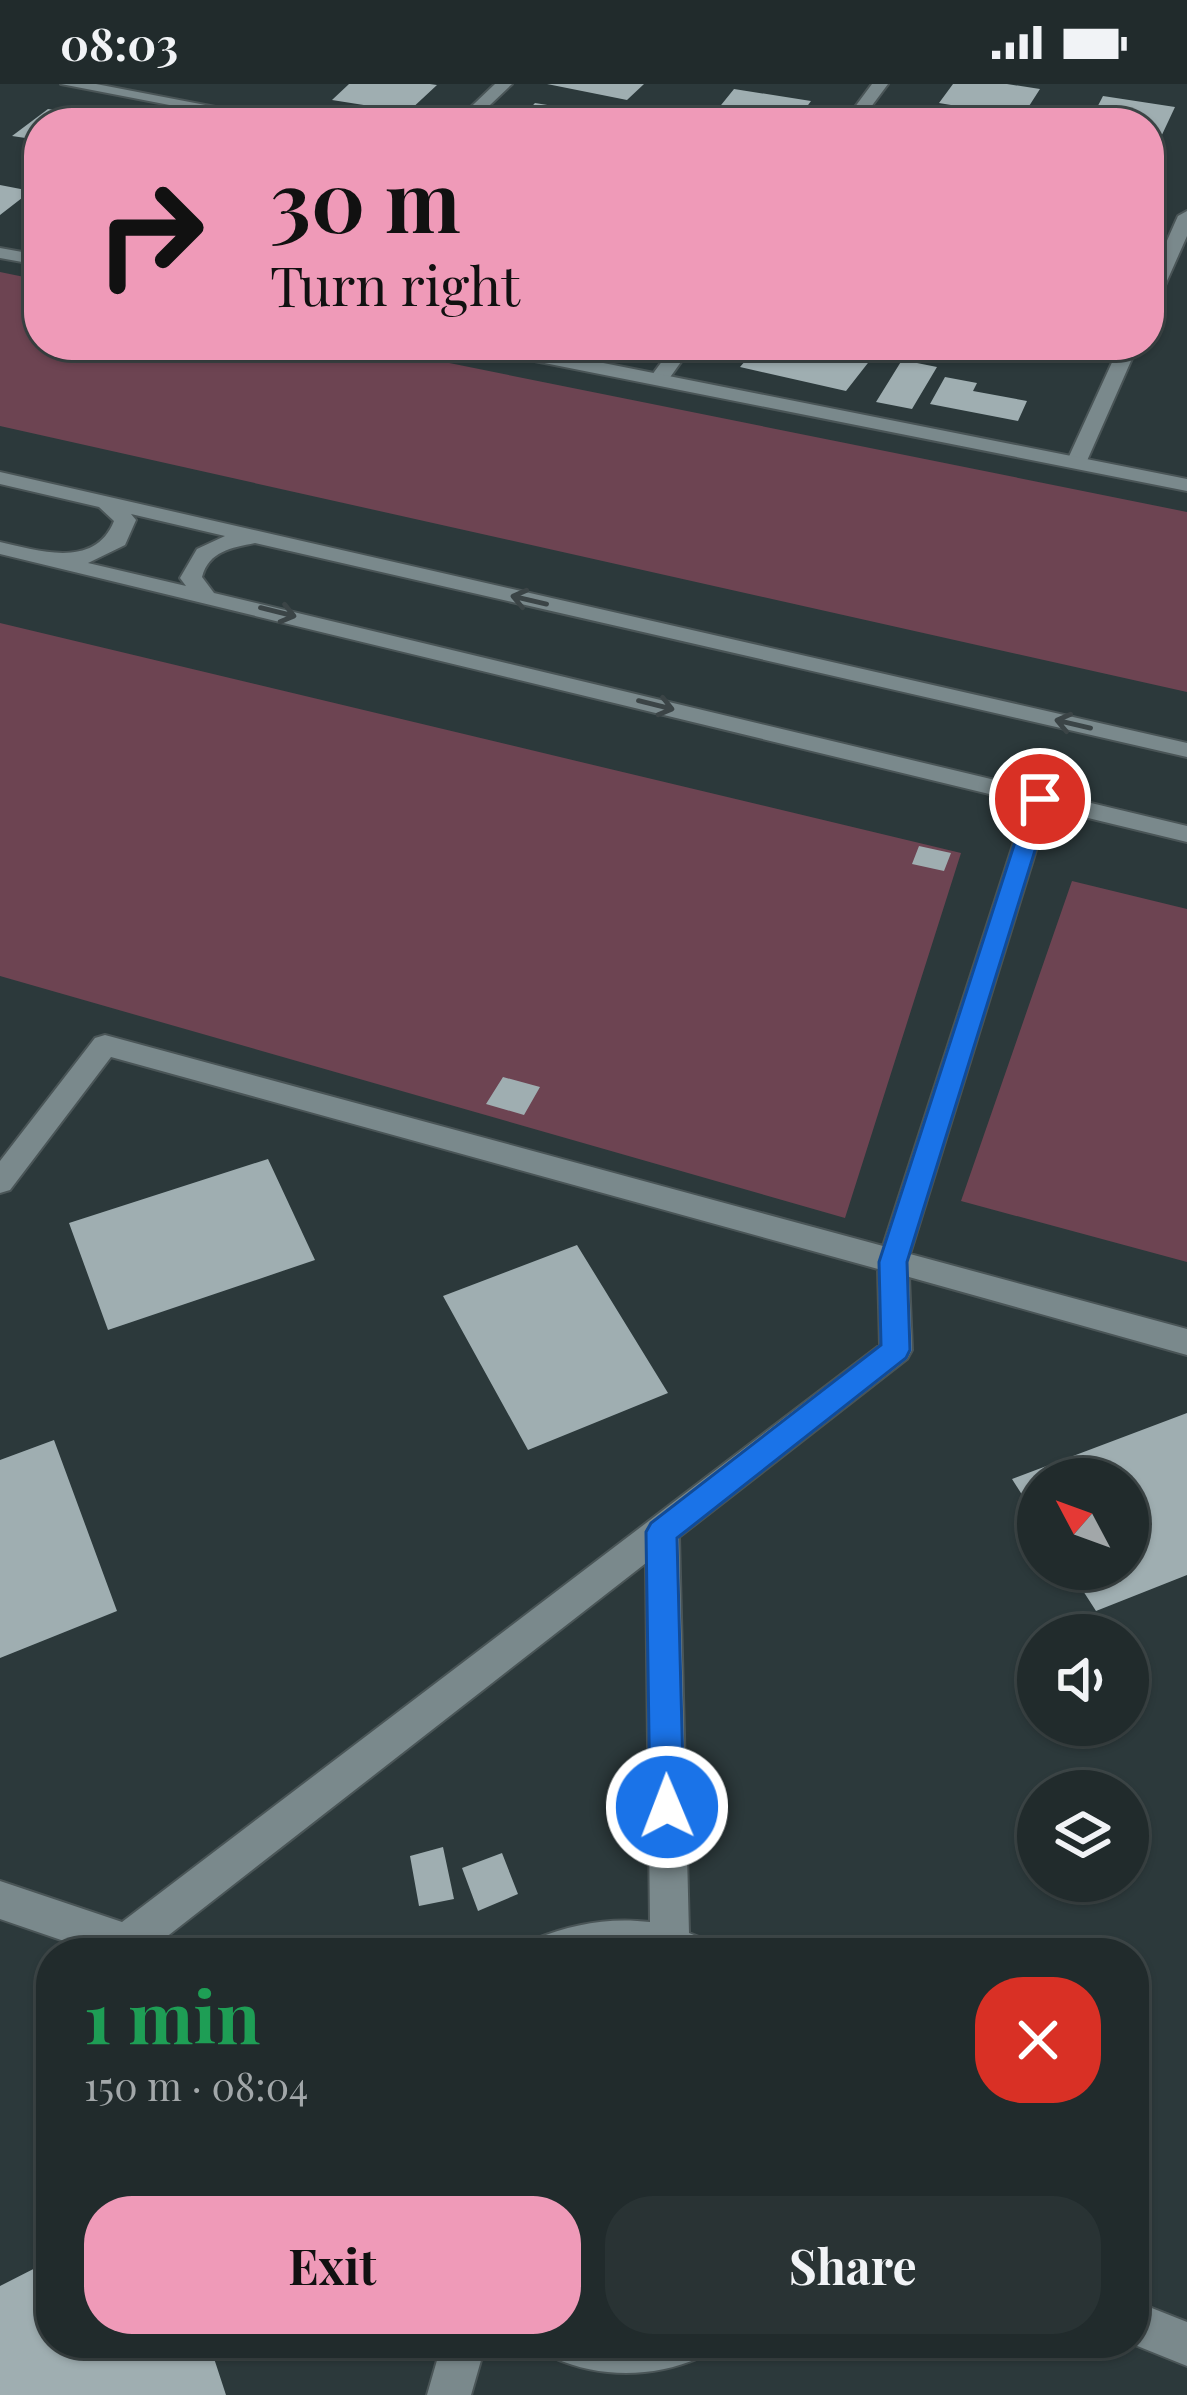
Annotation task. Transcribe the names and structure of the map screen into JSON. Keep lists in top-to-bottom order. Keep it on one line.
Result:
{"north":"top left","page":{"status":"08:03","turn":["30 m","Turn right"],"heading":["1 min","150 m · 08:04"],"buttons":["Exit","Share"]}}
